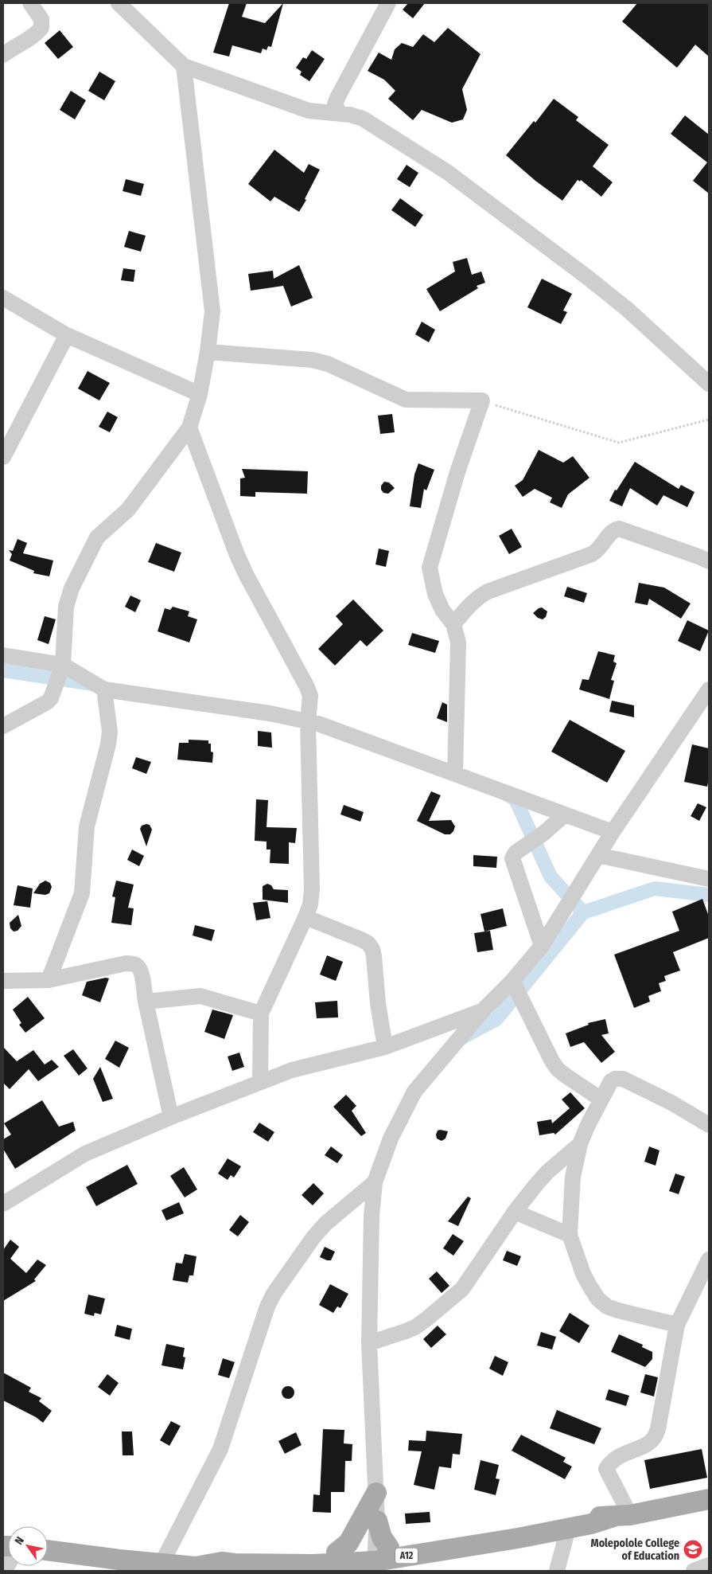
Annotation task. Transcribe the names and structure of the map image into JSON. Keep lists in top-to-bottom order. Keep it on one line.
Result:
{"streets":{"main road":["A12"]},"places":{"school or university":["Molepolole College of Education"]},"north":"top left"}
